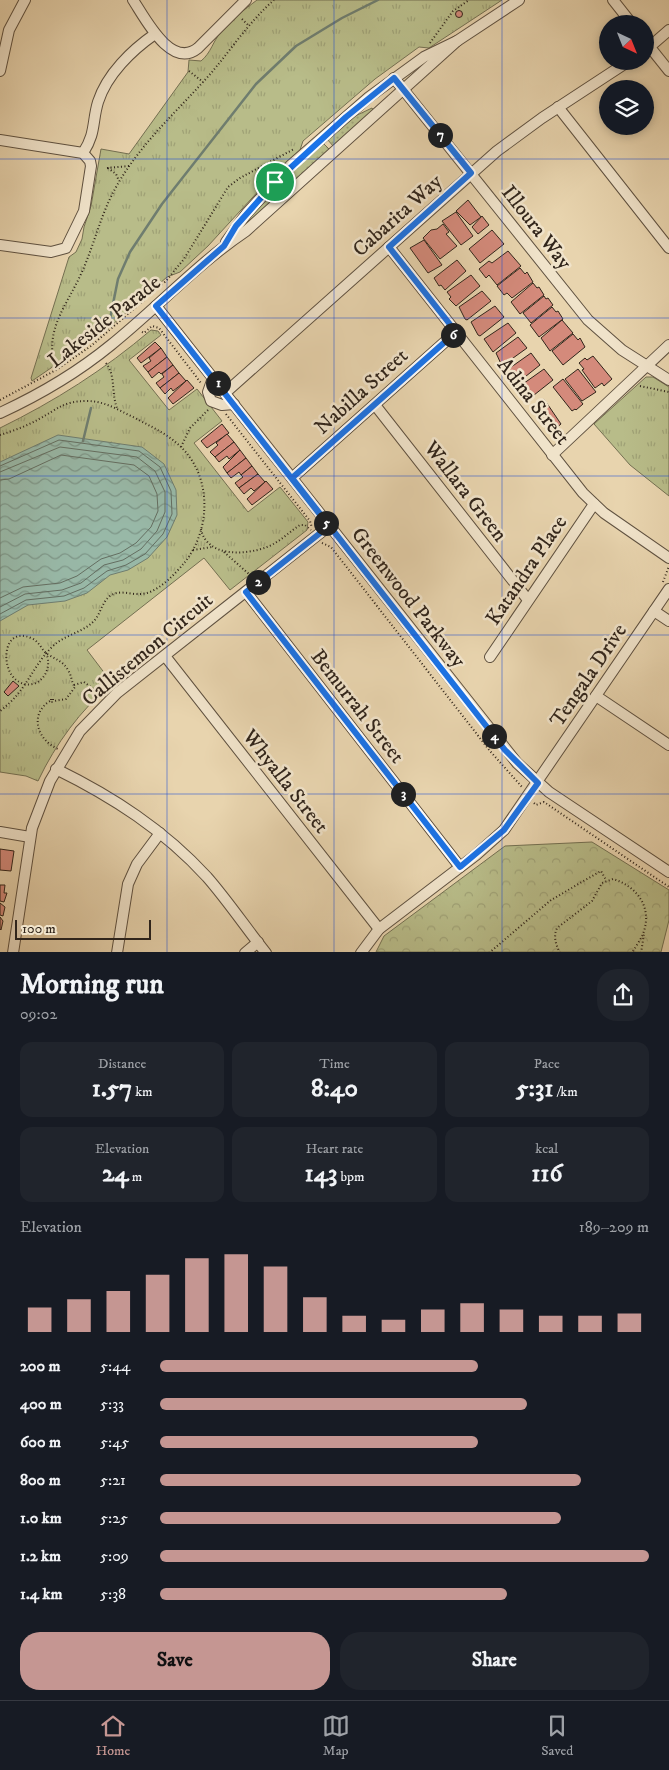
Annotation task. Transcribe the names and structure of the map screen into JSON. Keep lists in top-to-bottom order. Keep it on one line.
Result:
{"streets":{"street":["Cabarita Way","Illoura Way","Lakeside Parade","Nabilla Street","Adina Street","Wallara Green","Katandra Place","Greenwood Parkway","Callistemon Circuit","Tengala Drive","Bemurrah Street","Whyalla Street"]},"crossings":[["Cabarita Way","Illoura Way"],["Cabarita Way","Adina Street"],["Cabarita Way","Greenwood Parkway"],["Illoura Way","Lakeside Parade"],["Lakeside Parade","Greenwood Parkway"],["Nabilla Street","Adina Street"],["Nabilla Street","Wallara Green"],["Nabilla Street","Greenwood Parkway"],["Adina Street","Katandra Place"],["Wallara Green","Katandra Place"],["Greenwood Parkway","Callistemon Circuit"],["Greenwood Parkway","Tengala Drive"],["Callistemon Circuit","Bemurrah Street"],["Callistemon Circuit","Whyalla Street"]],"scale_bar":"100 m","north":"bottom right","page":{"pins":["7","6","1","5","2","4","3"],"scale":"100 m","heading":["Morning run","09:02"],"stats":[["Distance","1.57 km"],["Time","8:40"],["Pace","5:31 /km"],["Elevation","24 m"],["Heart rate","143 bpm"],["kcal","116"]],"chart":["Elevation","189–209 m"],"list":[{"name":"200 m","note":"5:44"},{"name":"400 m","note":"5:33"},{"name":"600 m","note":"5:45"},{"name":"800 m","note":"5:21"},{"name":"1.0 km","note":"5:25"},{"name":"1.2 km","note":"5:09"},{"name":"1.4 km","note":"5:38"}],"buttons":["Save","Share"],"tabs":["Home","Map","Saved"]}}
